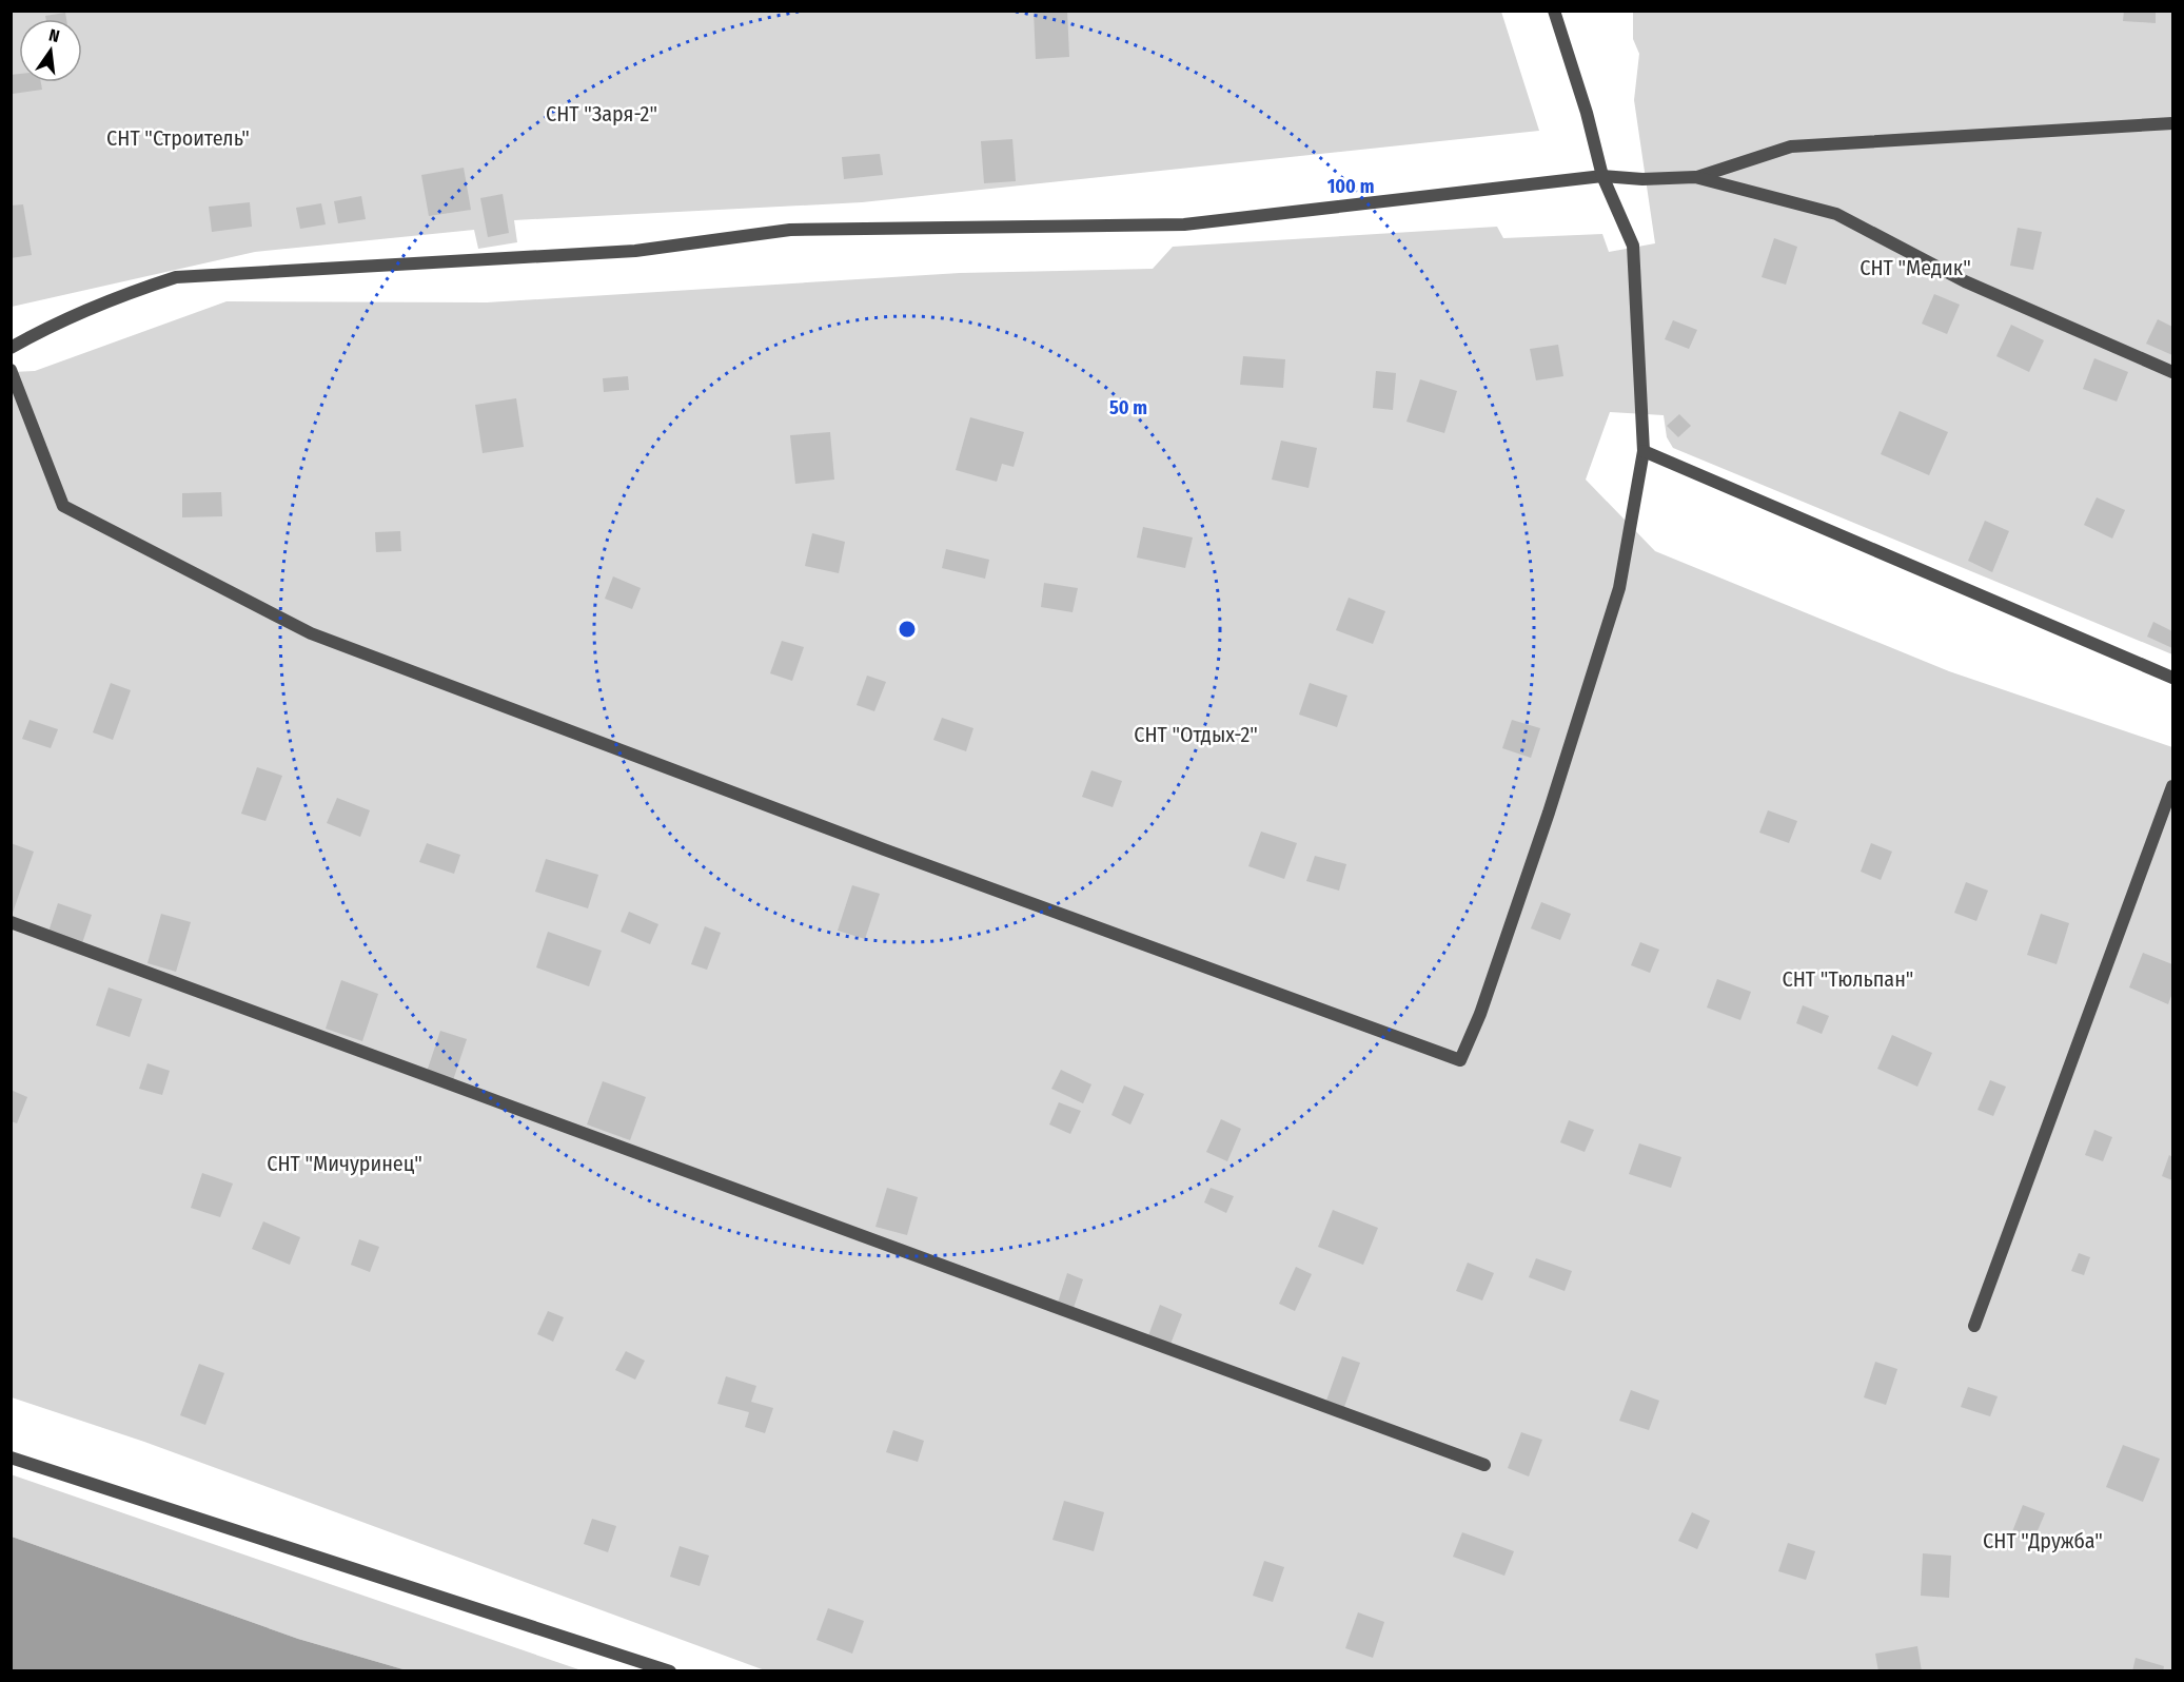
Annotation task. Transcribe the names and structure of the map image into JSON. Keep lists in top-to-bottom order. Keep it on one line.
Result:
{"parks":["СНТ \"Заря-2\"","СНТ \"Строитель\"","СНТ \"Медик\"","СНТ \"Отдых-2\"","СНТ \"Тюльпан\"","СНТ \"Мичуринец\"","СНТ \"Дружба\""],"north":"top","rings":["100 m","50 m"]}
